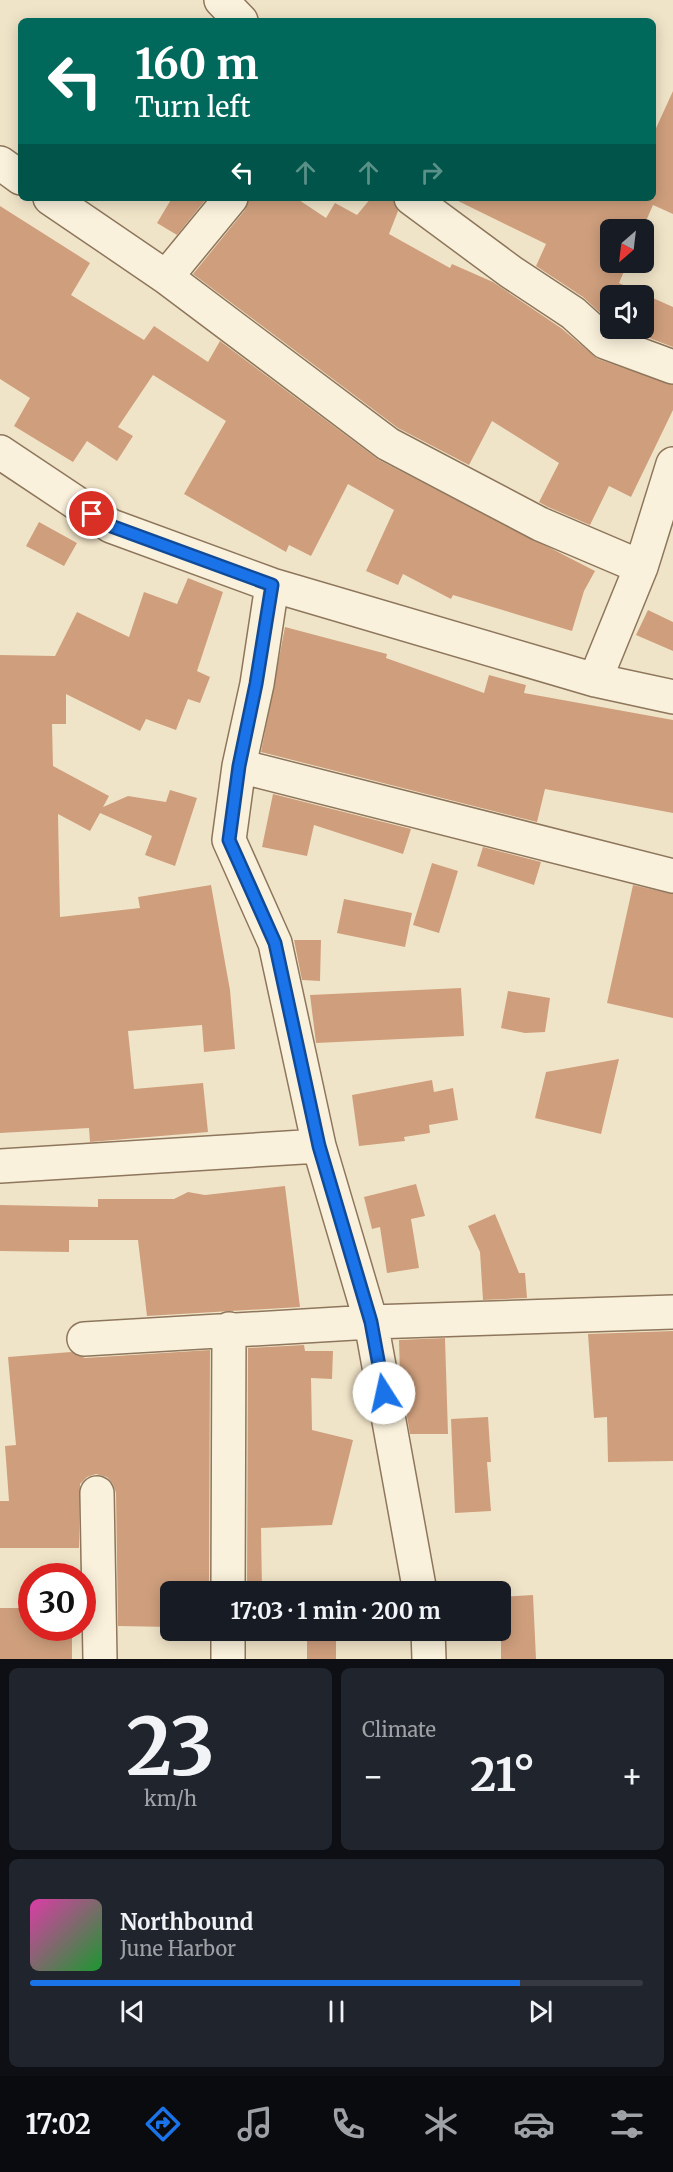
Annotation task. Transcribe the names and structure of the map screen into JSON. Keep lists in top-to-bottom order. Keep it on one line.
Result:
{"north":"bottom left","page":{"turn":["160 m","Turn left"],"limit":"30","trip":"17:03 · 1 min · 200 m","tile":[["23","km/h"],"Climate"],"heat":["−","21°","+"],"song":["Northbound","June Harbor"],"tabs":"17:02"}}
